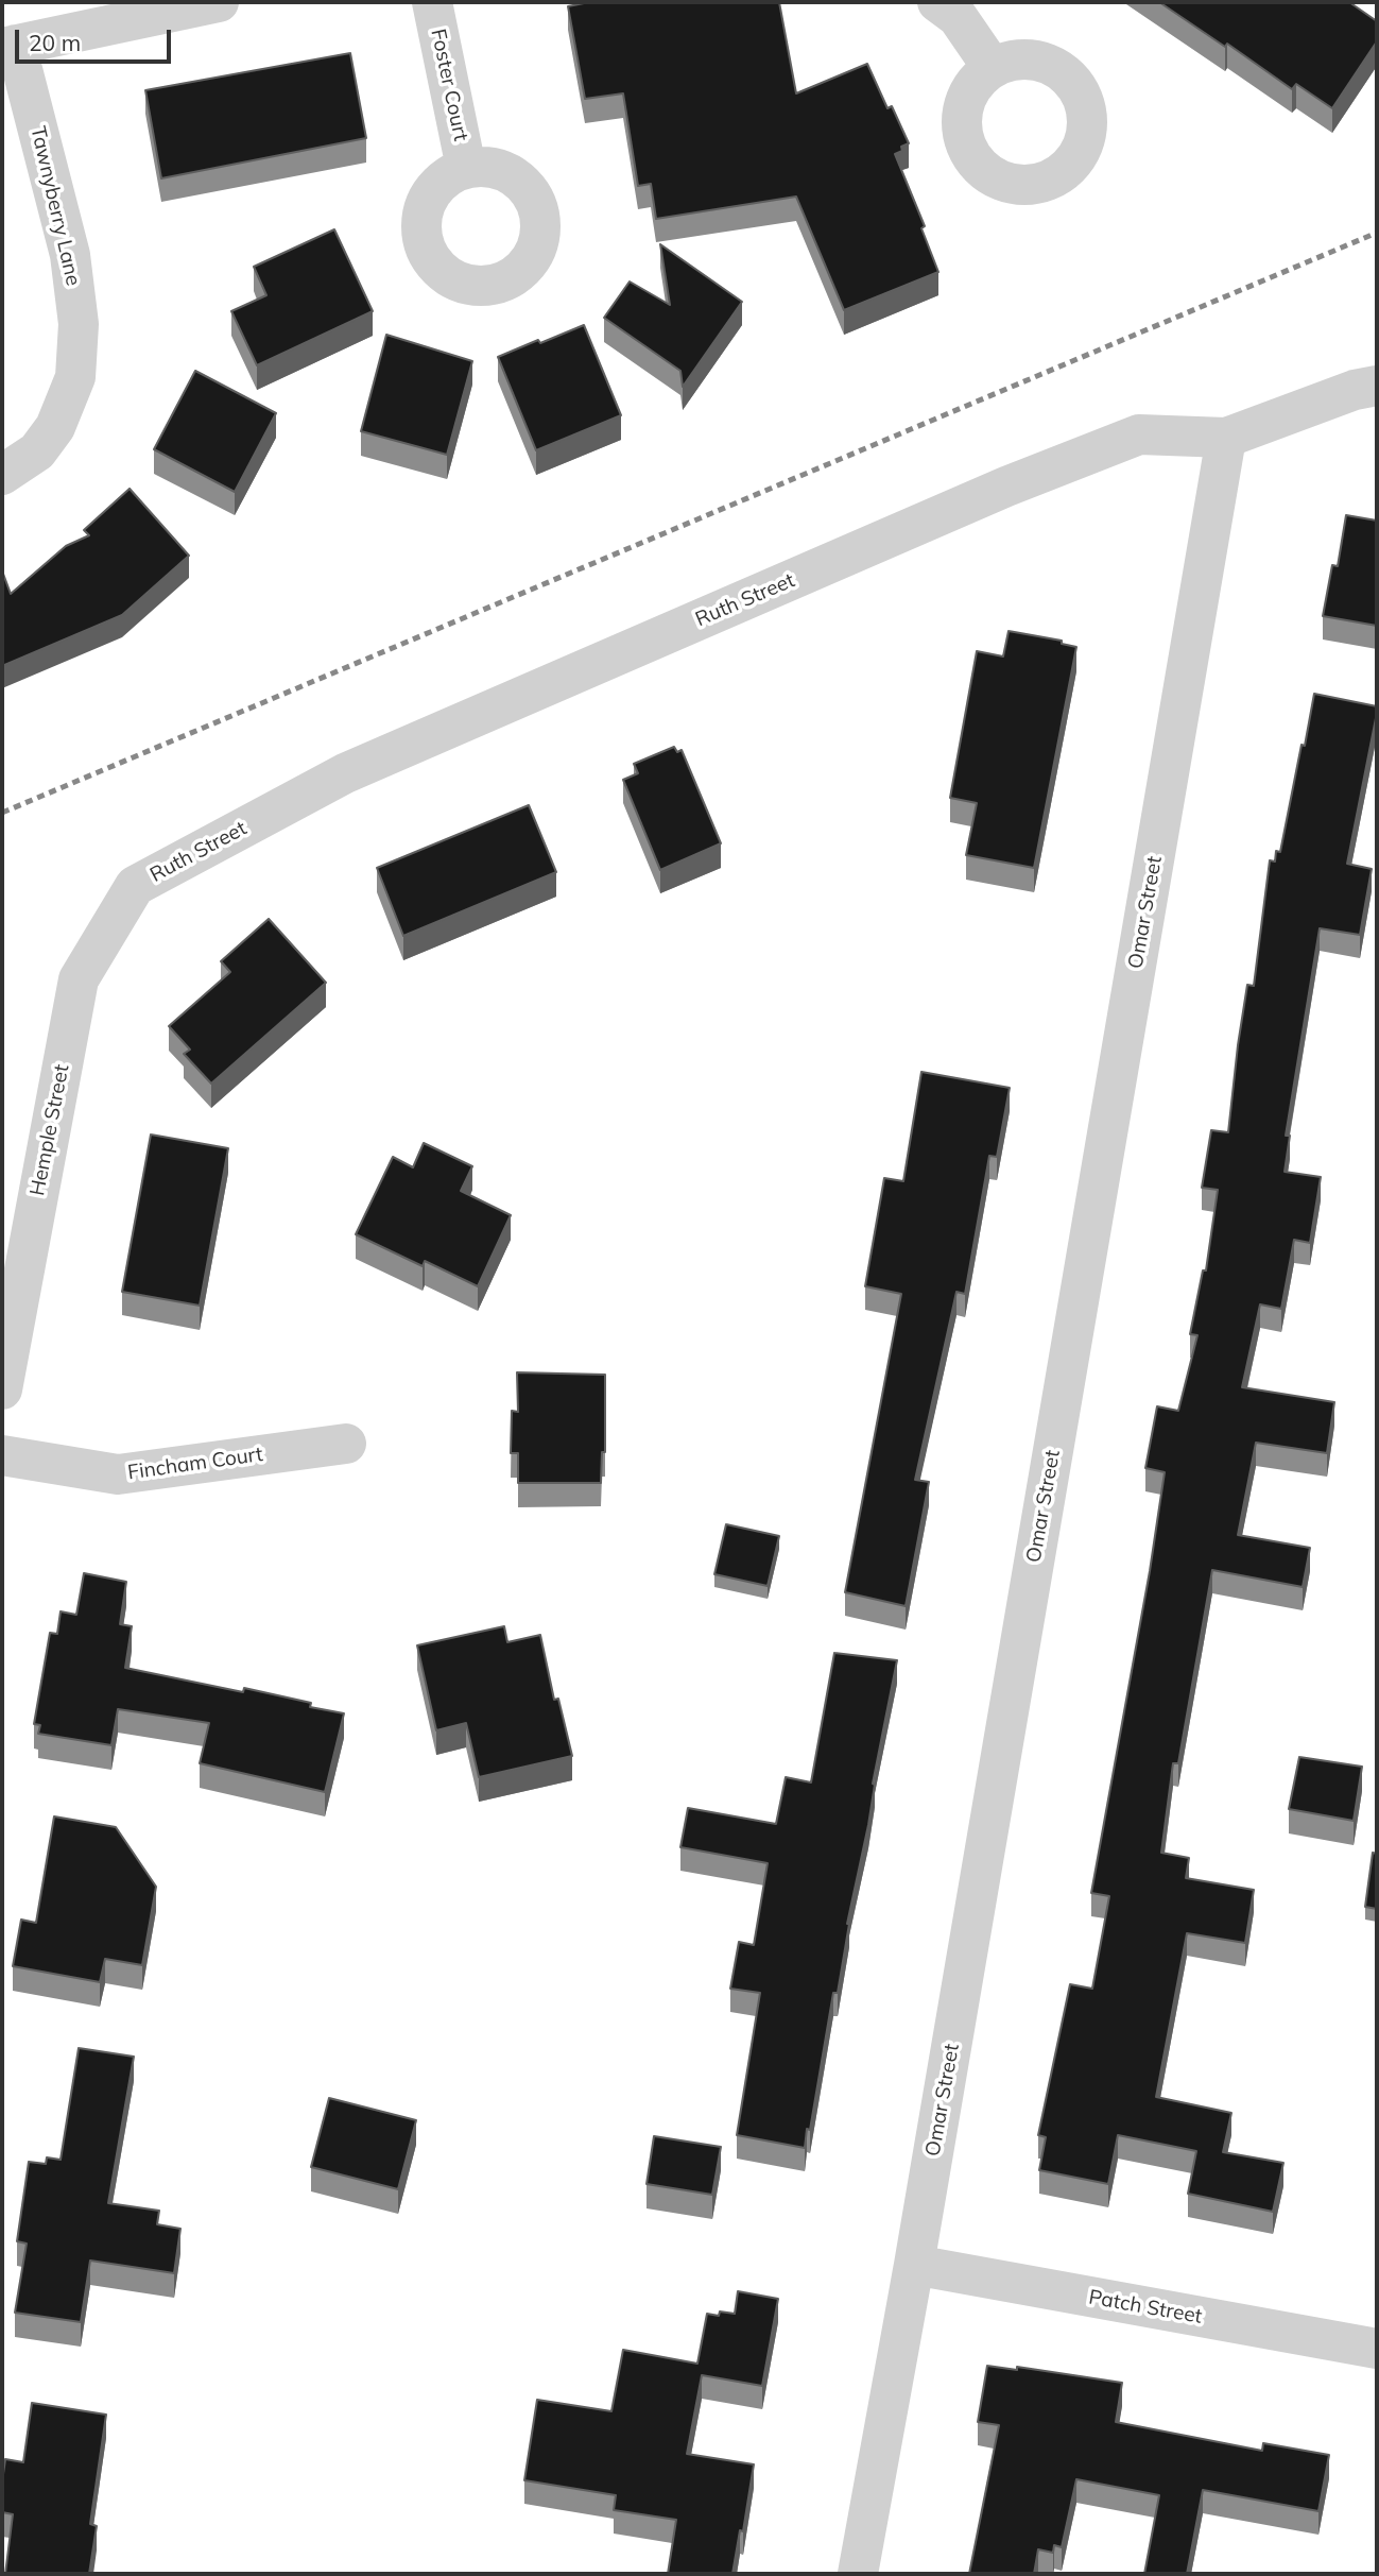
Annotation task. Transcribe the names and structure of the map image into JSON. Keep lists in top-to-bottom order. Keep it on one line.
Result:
{"streets":{"street":["Foster Court","Tawnyberry Lane","Ruth Street","Omar Street","Hemple Street","Fincham Court","Patch Street"]},"crossings":[["Ruth Street","Omar Street"],["Ruth Street","Hemple Street"],["Omar Street","Patch Street"]],"scale_bar":"20 m"}
